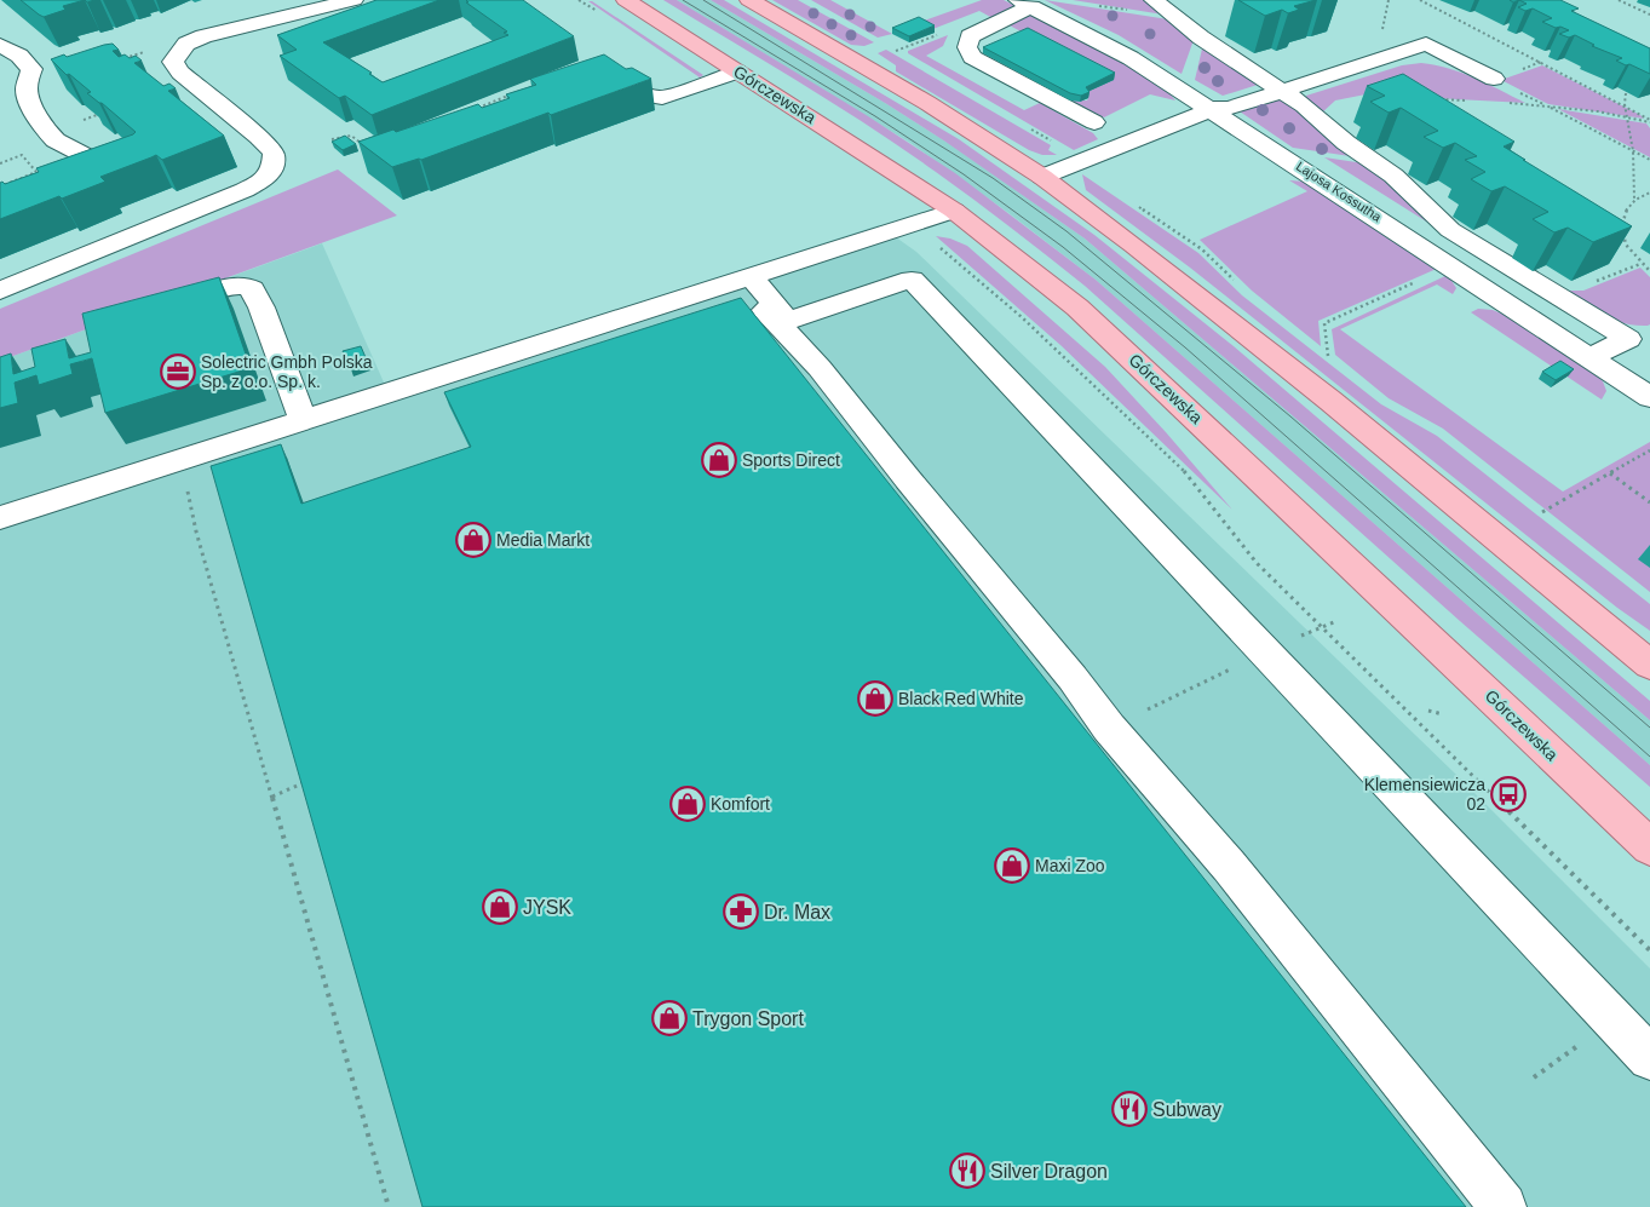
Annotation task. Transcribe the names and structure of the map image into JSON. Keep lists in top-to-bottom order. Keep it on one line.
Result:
{"streets":{"main road":["Górczewska"],"street":["Lajosa Kossutha"]},"places":{"office":["Solectric Gmbh Polska Sp. z o.o. Sp. k."],"shop":["Sports Direct","Media Markt","Black Red White","Komfort","Maxi Zoo","JYSK","Trygon Sport"],"bus stop":["Klemensiewicza 02"],"pharmacy":["Dr. Max"],"restaurant":["Subway","Silver Dragon"]}}
